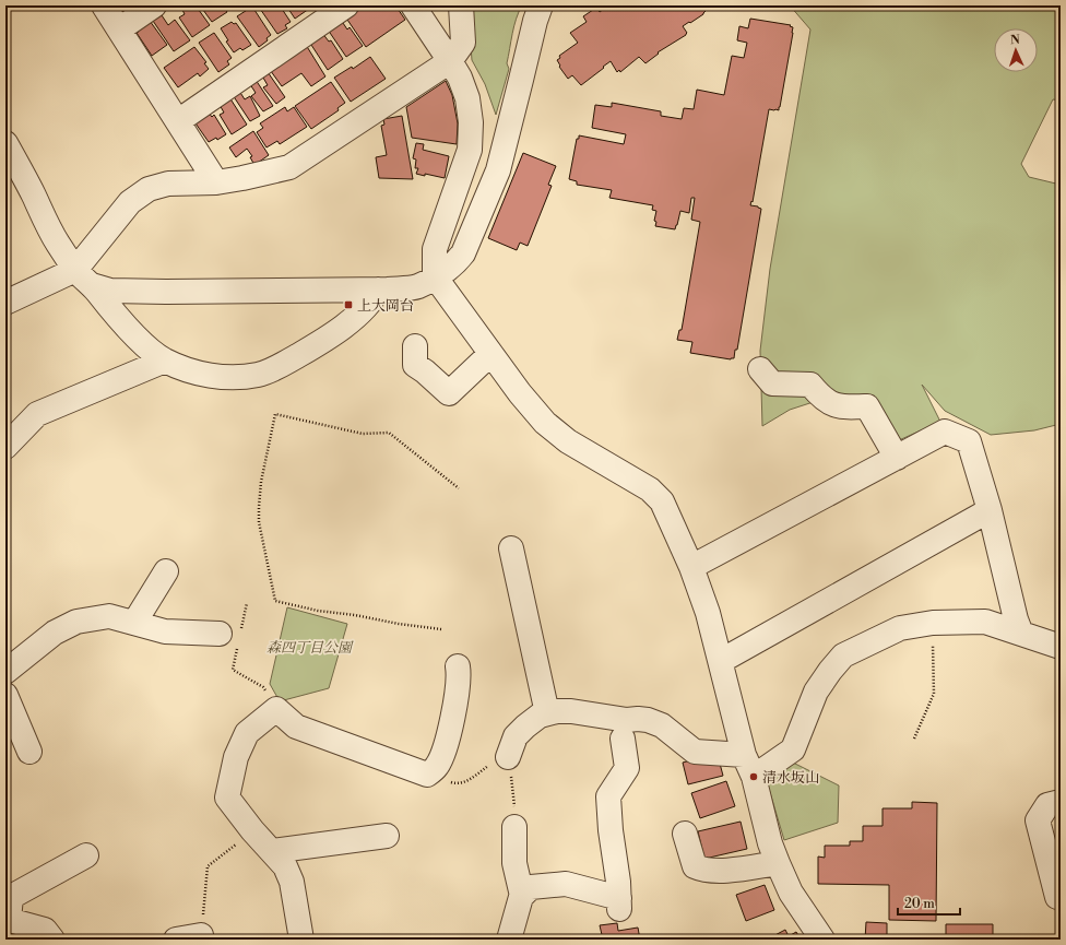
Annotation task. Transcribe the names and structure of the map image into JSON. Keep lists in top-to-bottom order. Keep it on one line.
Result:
{"parks":["森四丁目公園"],"places":{"transit":["上大岡台"],"other":["清水坂山"]},"scale_bar":"20 m","north":"top"}
